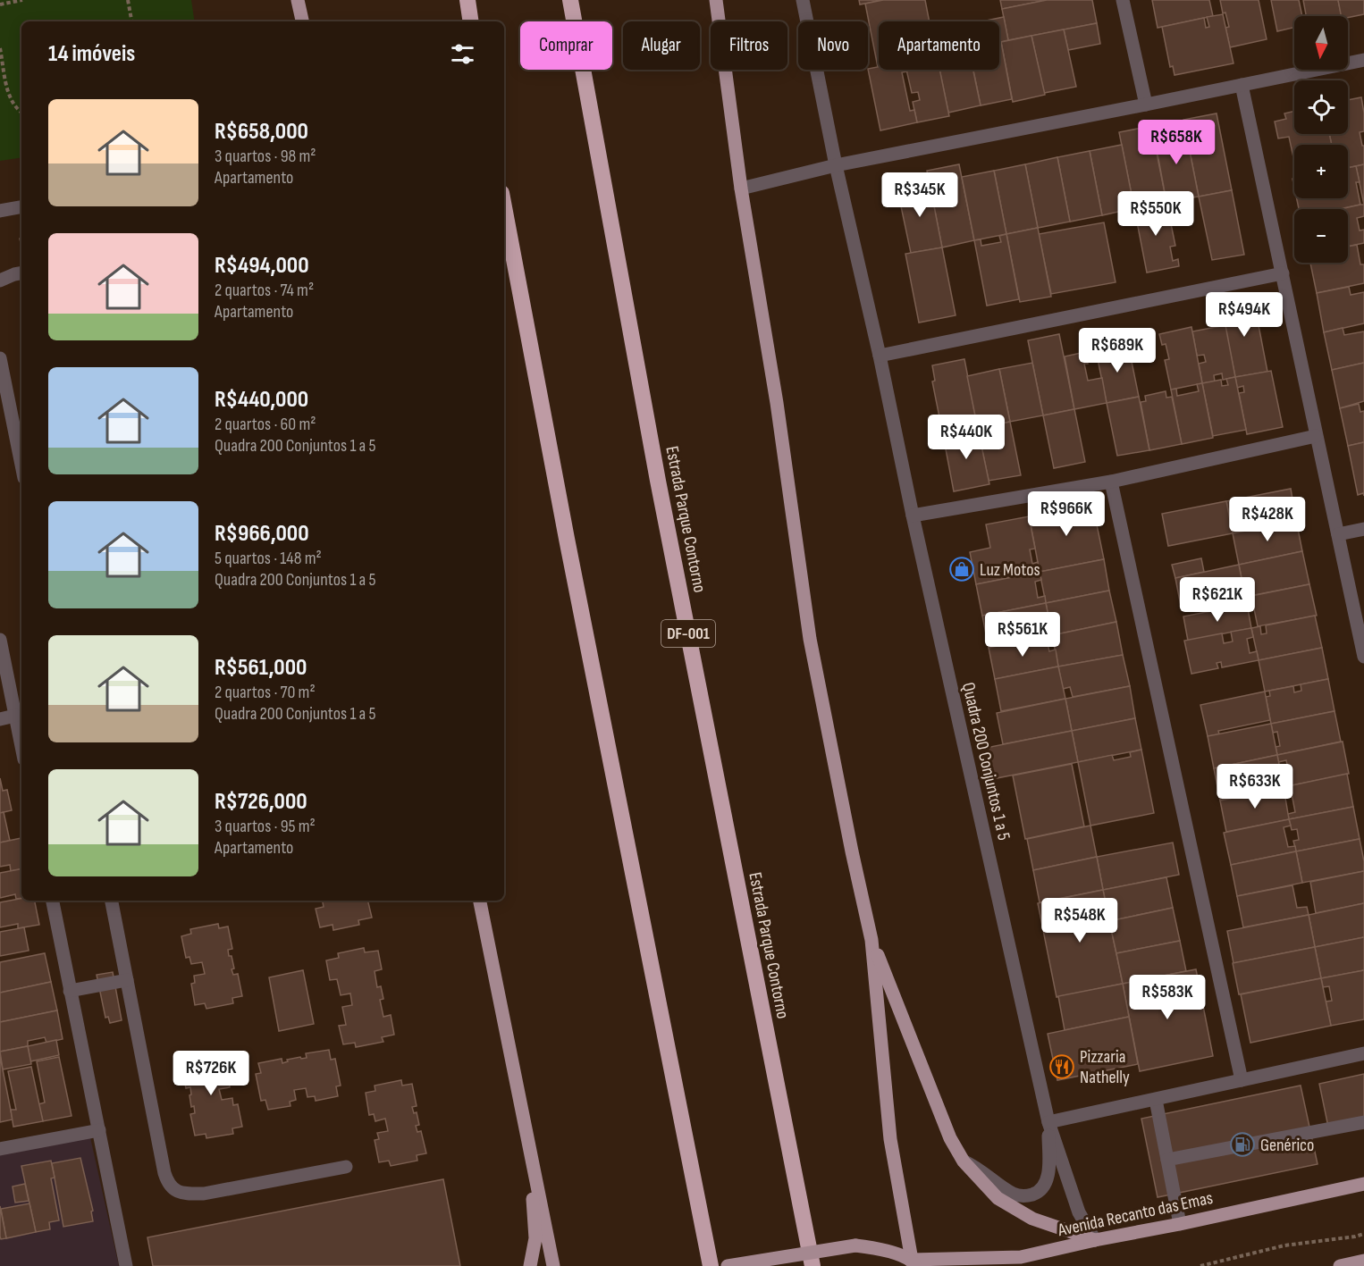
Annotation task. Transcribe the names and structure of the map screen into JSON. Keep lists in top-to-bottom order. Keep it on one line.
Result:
{"streets":{"highway":["Estrada Parque Contorno","DF-001"],"main road":["Avenida Recanto das Emas"],"street":["Quadra 200 Conjuntos 1 a 5"]},"crossings":[["Quadra 200 Conjuntos 1 a 5","Avenida Recanto das Emas"]],"places":{"shop":["Luz Motos"],"restaurant":["Pizzaria Nathelly"],"fuel station":["Genérico"]},"north":"bottom","page":{"map_buttons":["+","−"],"chip":["Comprar","Alugar","Filtros","Novo","Apartamento"],"heading":"14 imóveis","list":[{"name":"R$658,000","note":"3 quartos · 98 m² · Apartamento"},{"name":"R$494,000","note":"2 quartos · 74 m² · Apartamento"},{"name":"R$440,000","note":"2 quartos · 60 m² · Quadra 200 Conjuntos 1 a 5"},{"name":"R$966,000","note":"5 quartos · 148 m² · Quadra 200 Conjuntos 1 a 5"},{"name":"R$561,000","note":"2 quartos · 70 m² · Quadra 200 Conjuntos 1 a 5"},{"name":"R$726,000","note":"3 quartos · 95 m² · Apartamento"}],"price":["R$658K","R$345K","R$550K","R$494K","R$689K","R$440K","R$966K","R$428K","R$621K","R$561K","R$633K","R$548K","R$583K","R$726K"]}}
